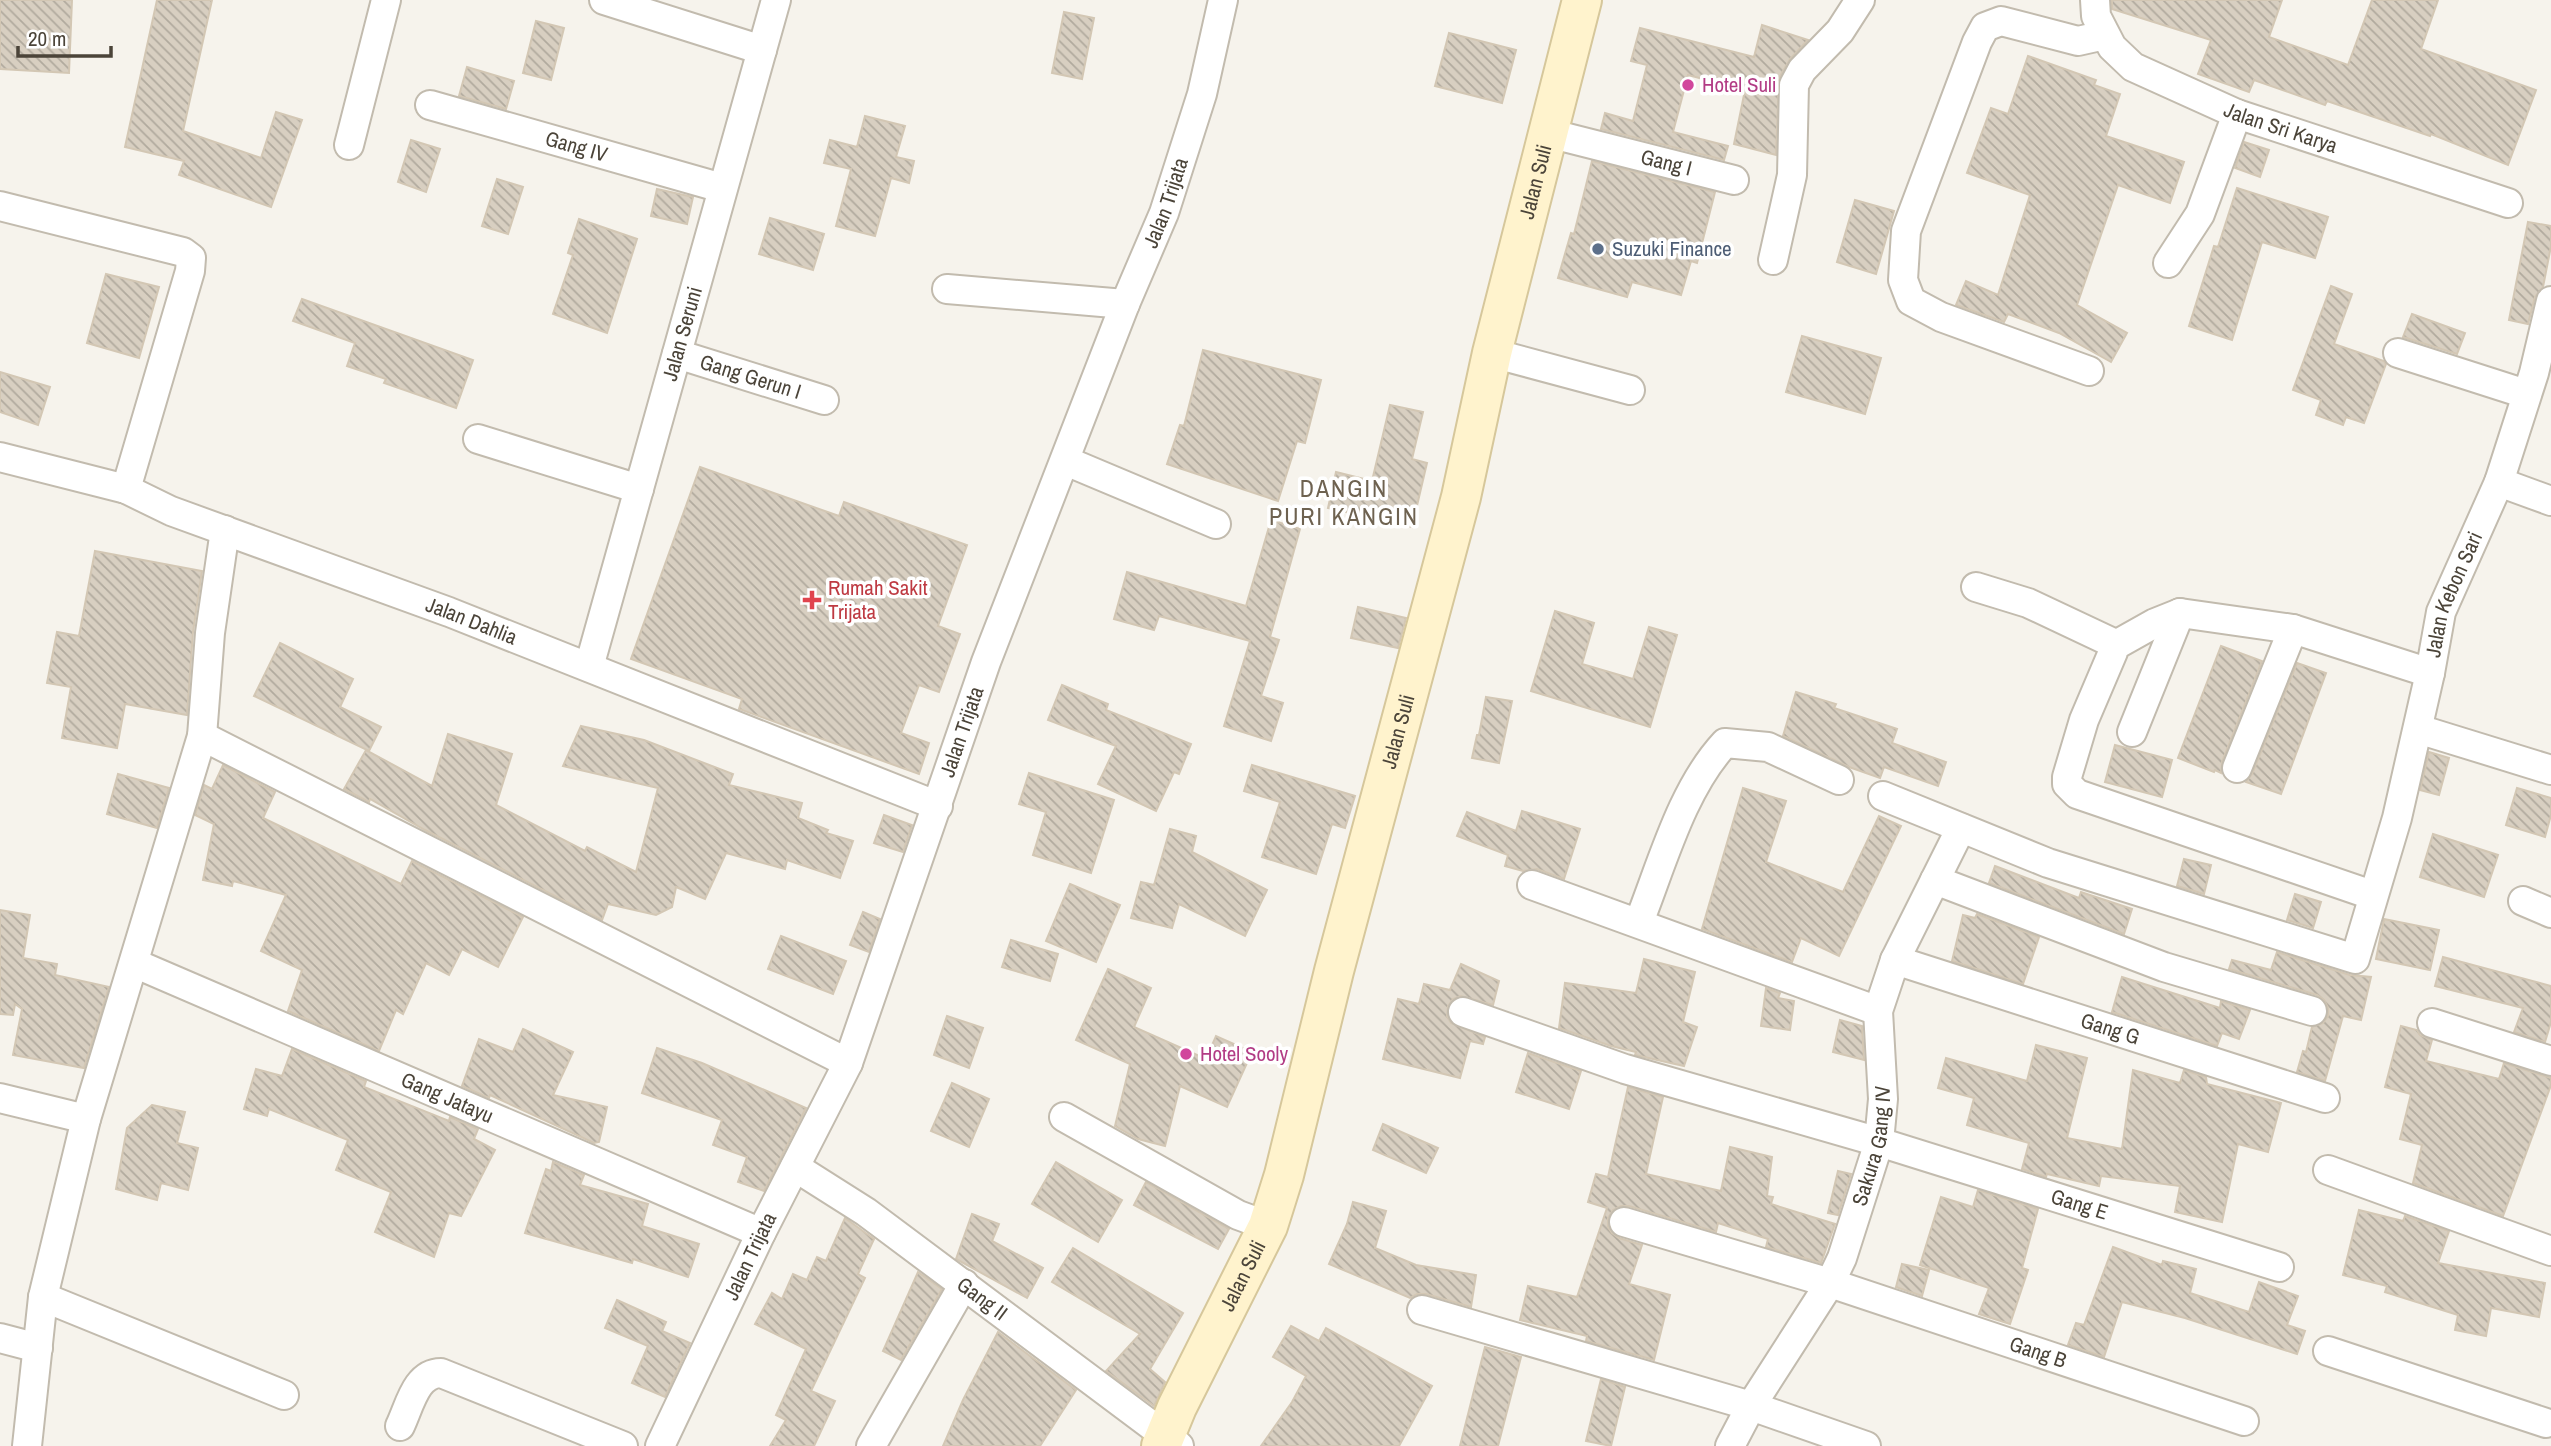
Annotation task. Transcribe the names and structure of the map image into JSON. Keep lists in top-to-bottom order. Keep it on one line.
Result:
{"streets":{"main road":["Jalan Suli"],"street":["Jalan Sri Karya","Gang IV","Gang I","Jalan Trijata","Jalan Seruni","Gang Gerun I","Jalan Kebon Sari","Jalan Dahlia","Gang G","Gang Jatayu","Sakura Gang IV","Gang E","Gang II","Gang B"]},"crossings":[["Gang IV","Jalan Seruni"],["Gang I","Jalan Suli"],["Jalan Suli","Gang II"],["Jalan Trijata","Jalan Dahlia"],["Jalan Trijata","Gang Jatayu"],["Jalan Trijata","Gang II"],["Jalan Seruni","Gang Gerun I"],["Jalan Seruni","Jalan Dahlia"],["Jalan Kebon Sari","Sakura Gang IV"],["Gang G","Sakura Gang IV"],["Sakura Gang IV","Gang E"],["Sakura Gang IV","Gang B"]],"districts":["DANGIN PURI KANGIN"],"places":{"other":["Hotel Suli","Suzuki Finance","Hotel Sooly"],"health":["Rumah Sakit Trijata"]},"scale_bar":"20 m"}
